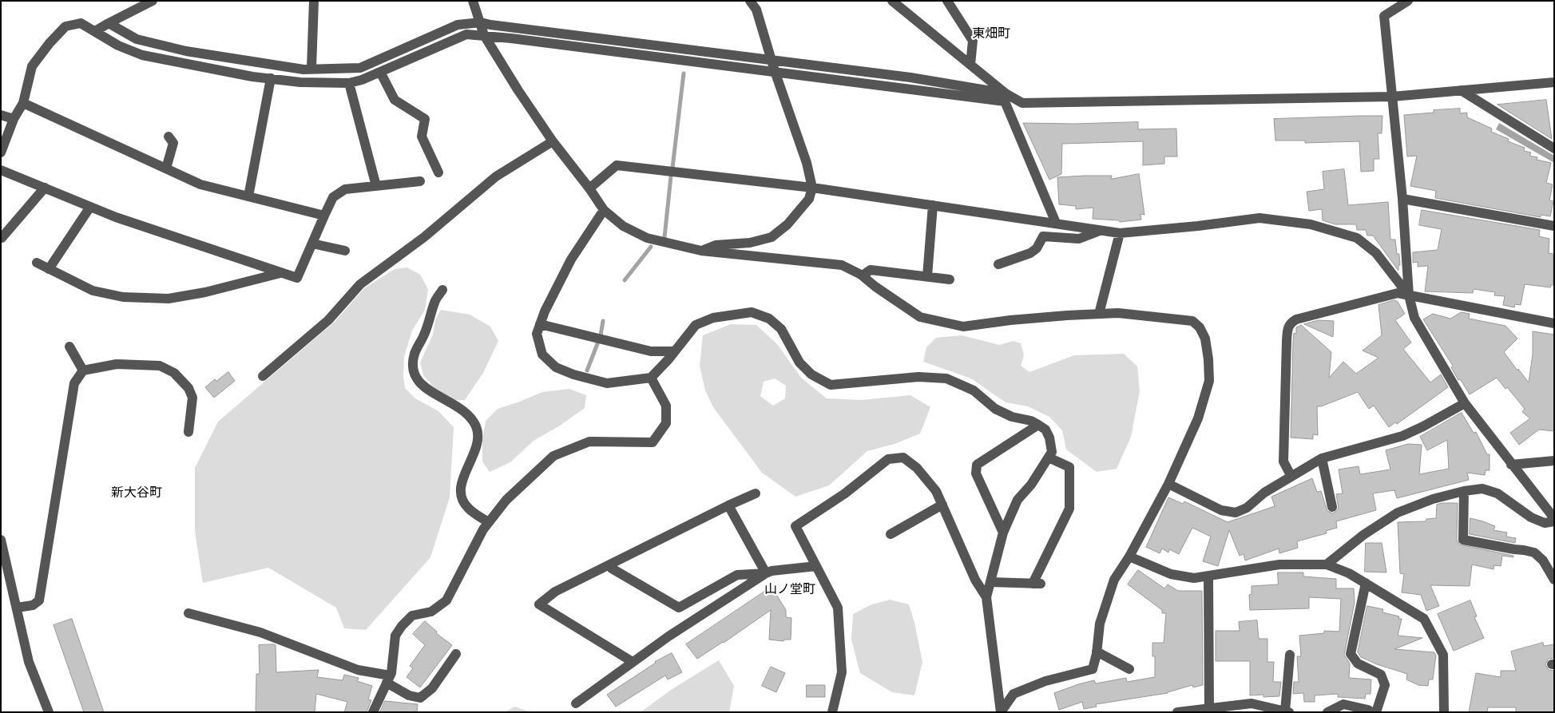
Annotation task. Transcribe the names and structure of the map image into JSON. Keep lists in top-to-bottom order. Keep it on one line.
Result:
{"districts":["東畑町","新大谷町","山ノ堂町"]}
